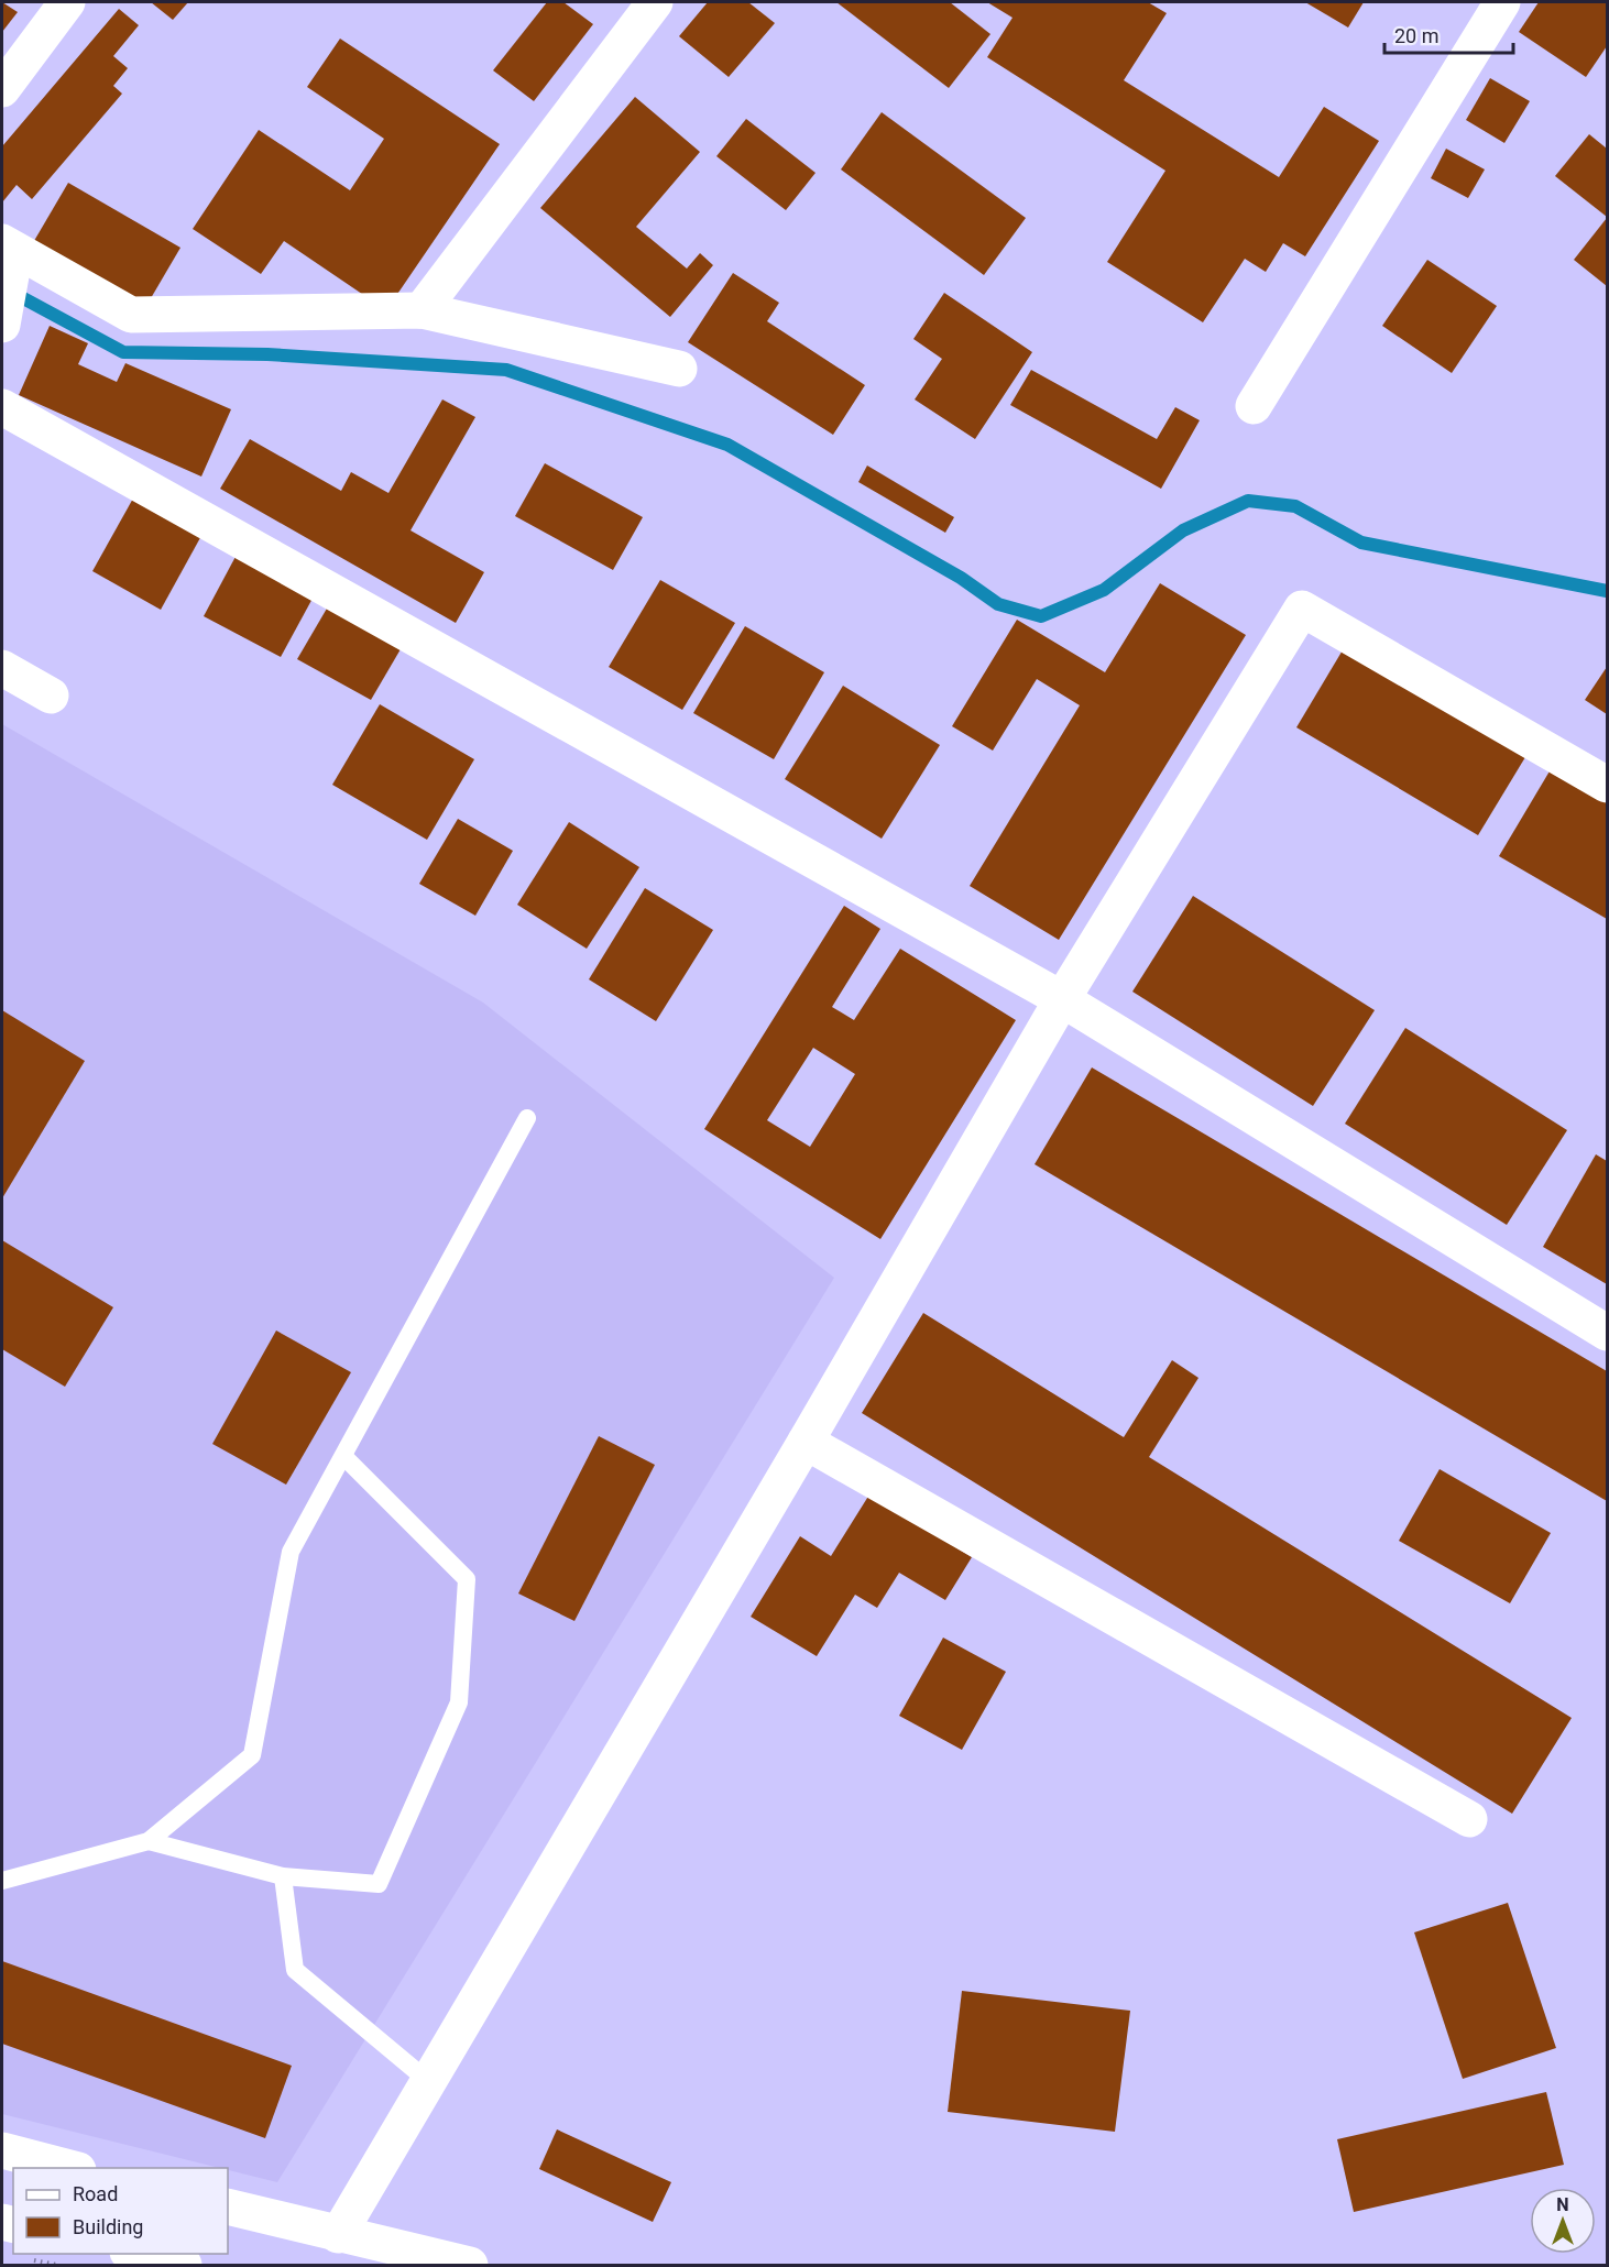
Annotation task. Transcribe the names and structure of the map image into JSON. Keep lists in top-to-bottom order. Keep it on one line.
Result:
{"legend":["Road","Building"],"scale_bar":"20 m","north":"top"}
